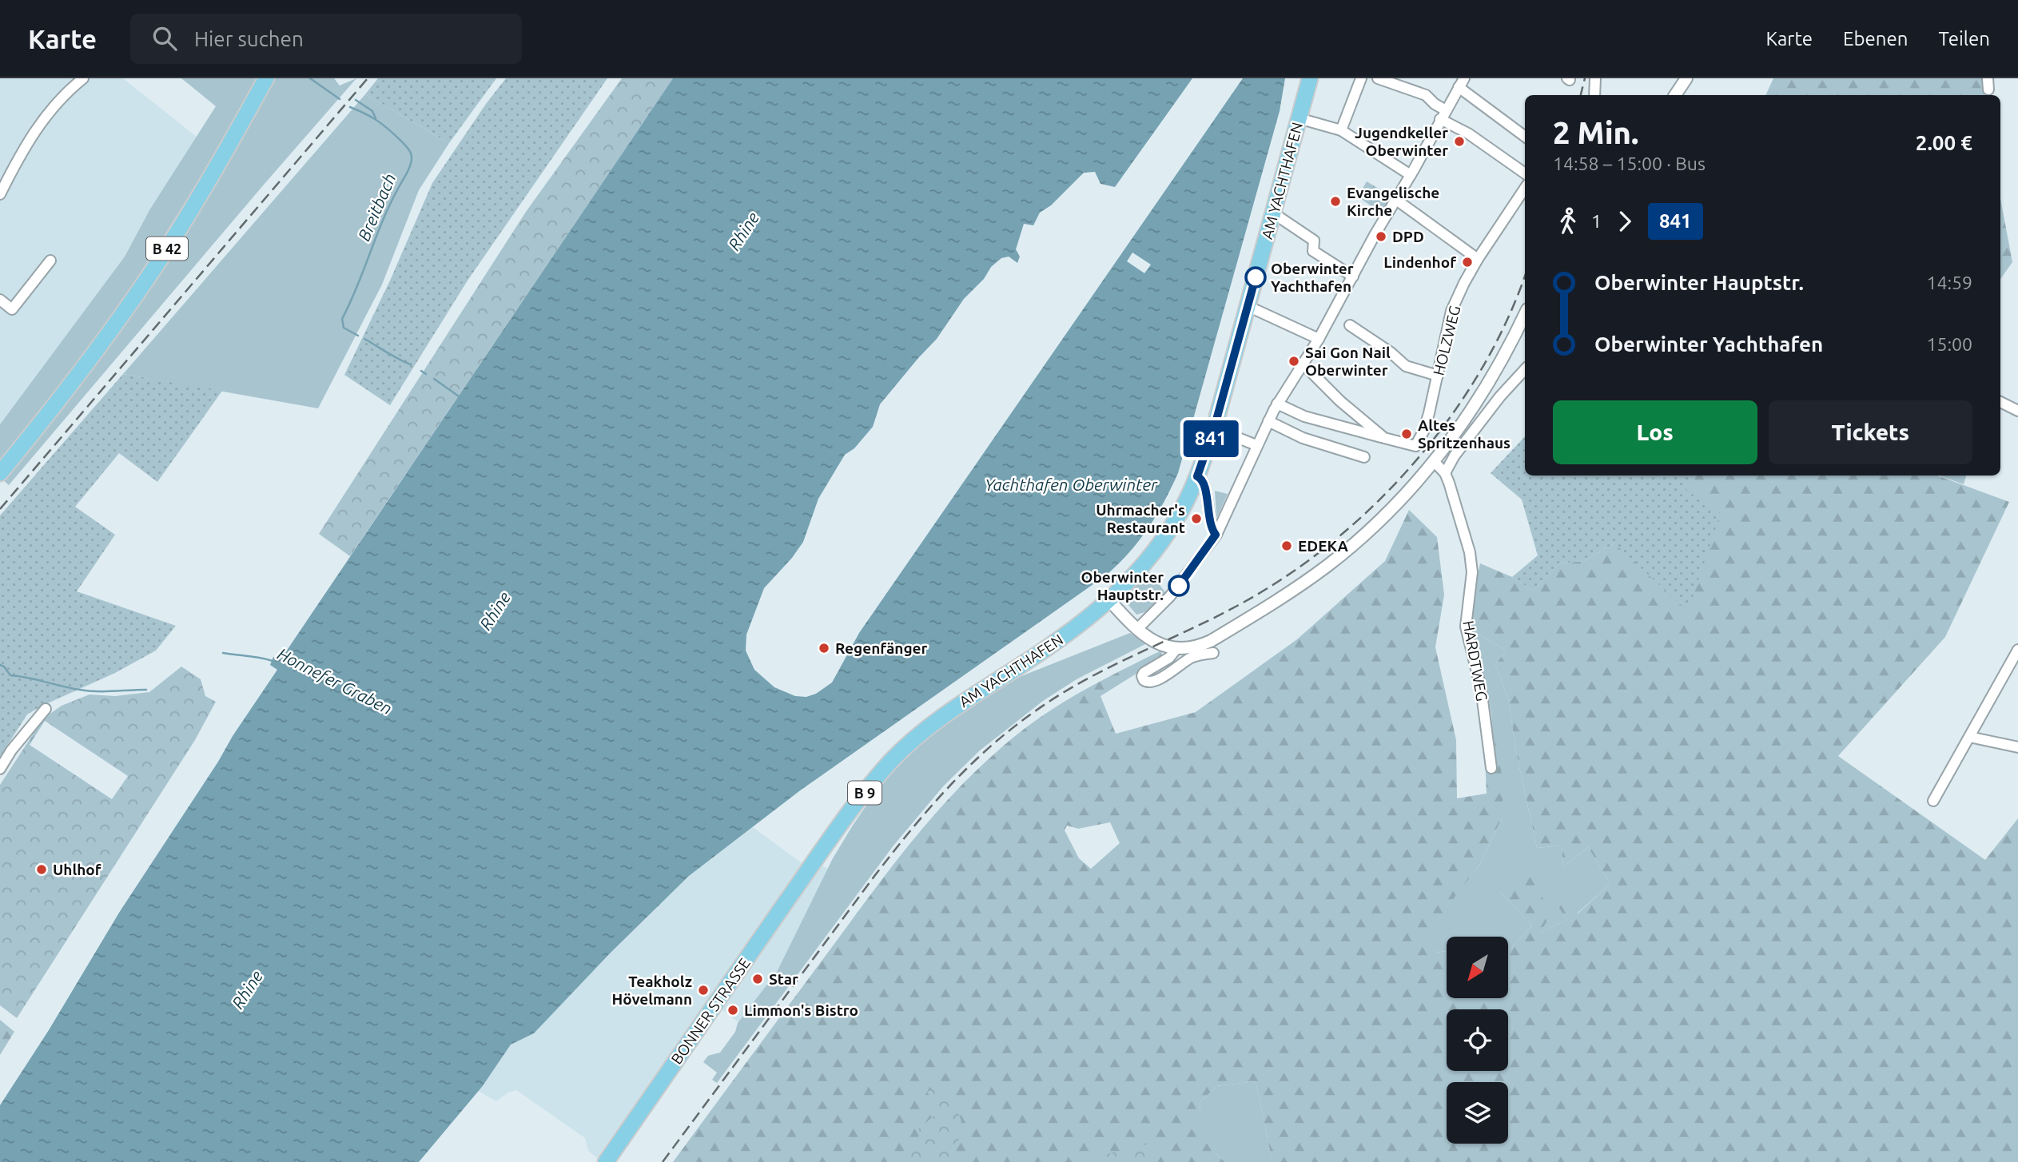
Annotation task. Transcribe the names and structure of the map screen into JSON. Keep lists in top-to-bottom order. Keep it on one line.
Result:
{"streets":{"main road":["AM YACHTHAFEN","B 42","B 9","BONNER STRASSE"],"street":["HOLZWEG","HARDTWEG"]},"crossings":[["AM YACHTHAFEN","BONNER STRASSE"]],"water":["Breitbach","Rhine","Yachthafen Oberwinter","Honnefer Graben"],"places":["Jugendkeller Oberwinter","Evangelische Kirche","DPD","Lindenhof","Oberwinter Yachthafen","Sai Gon Nail Oberwinter","Altes Spritzenhaus","Uhrmacher's Restaurant","EDEKA","Oberwinter Hauptstr.","Regenfänger","Uhlhof","Star","Teakholz Hövelmann","Limmon's Bistro"],"lines":["bus line 841"],"north":"bottom left","page":{"header":"Karte","search":"Hier suchen","nav":["Karte","Ebenen","Teilen"],"on_map":"841","heading":["2 Min.","14:58 – 15:00 · Bus","2.00 €"],"legs":["1","841"],"list":[{"name":"Oberwinter Hauptstr.","value":"14:59"},{"name":"Oberwinter Yachthafen","value":"15:00"}],"buttons":["Los","Tickets"]}}
